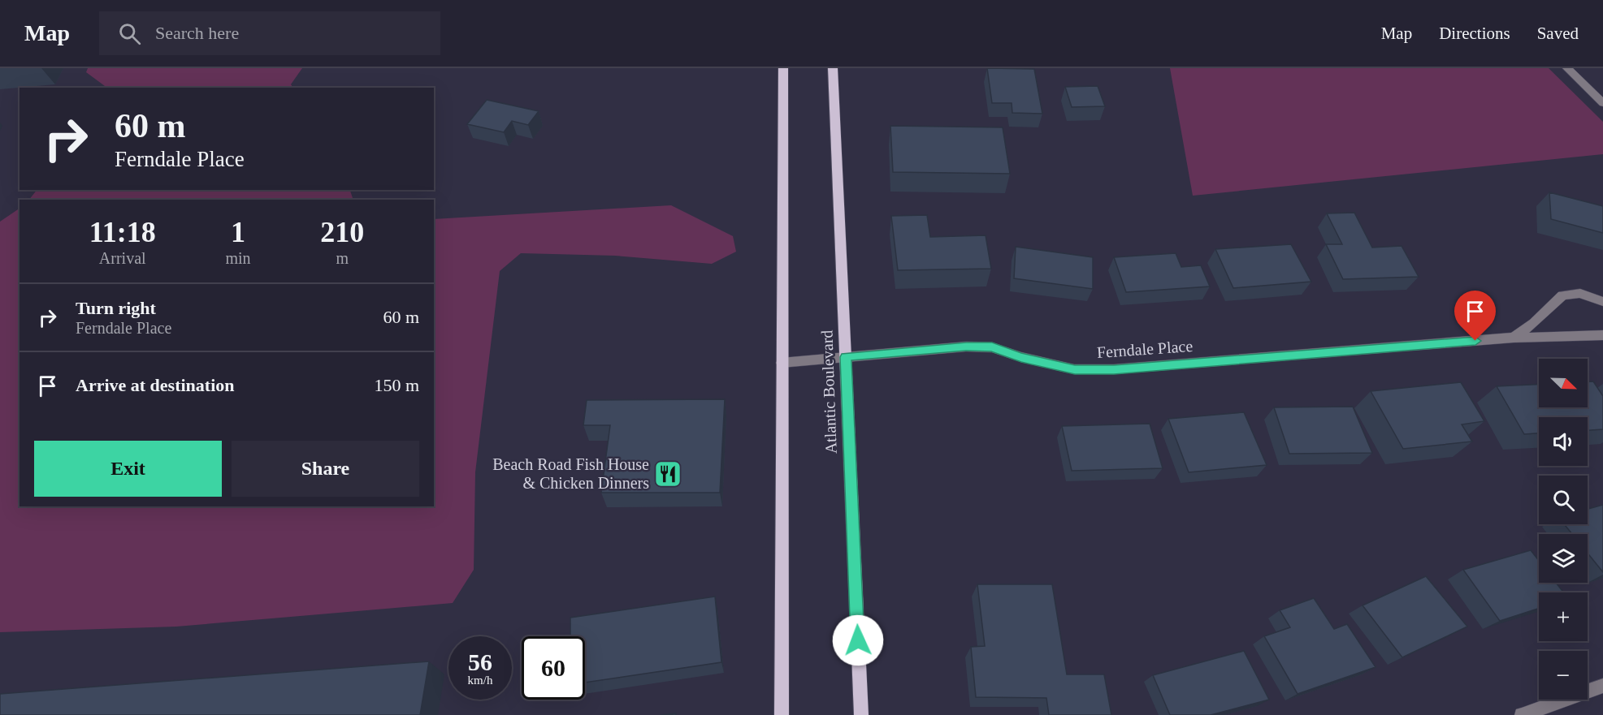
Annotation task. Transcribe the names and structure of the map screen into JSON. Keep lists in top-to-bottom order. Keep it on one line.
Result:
{"streets":{"main road":["Atlantic Boulevard"],"street":["Ferndale Place"]},"crossings":[["Ferndale Place","Atlantic Boulevard"]],"places":{"restaurant":["Beach Road Fish House & Chicken Dinners"]},"north":"bottom right","page":{"header":"Map","search":"Search here","nav":["Map","Directions","Saved"],"turn":["60 m","Ferndale Place"],"eta":["11:18","Arrival","1","min","210","m"],"list":[{"name":"Turn right","note":"Ferndale Place","value":"60 m"},{"name":"Arrive at destination","value":"150 m"}],"map_buttons":["+","−"],"buttons":["Exit","Share"],"speed":"56 km/h","limit":"60"}}
